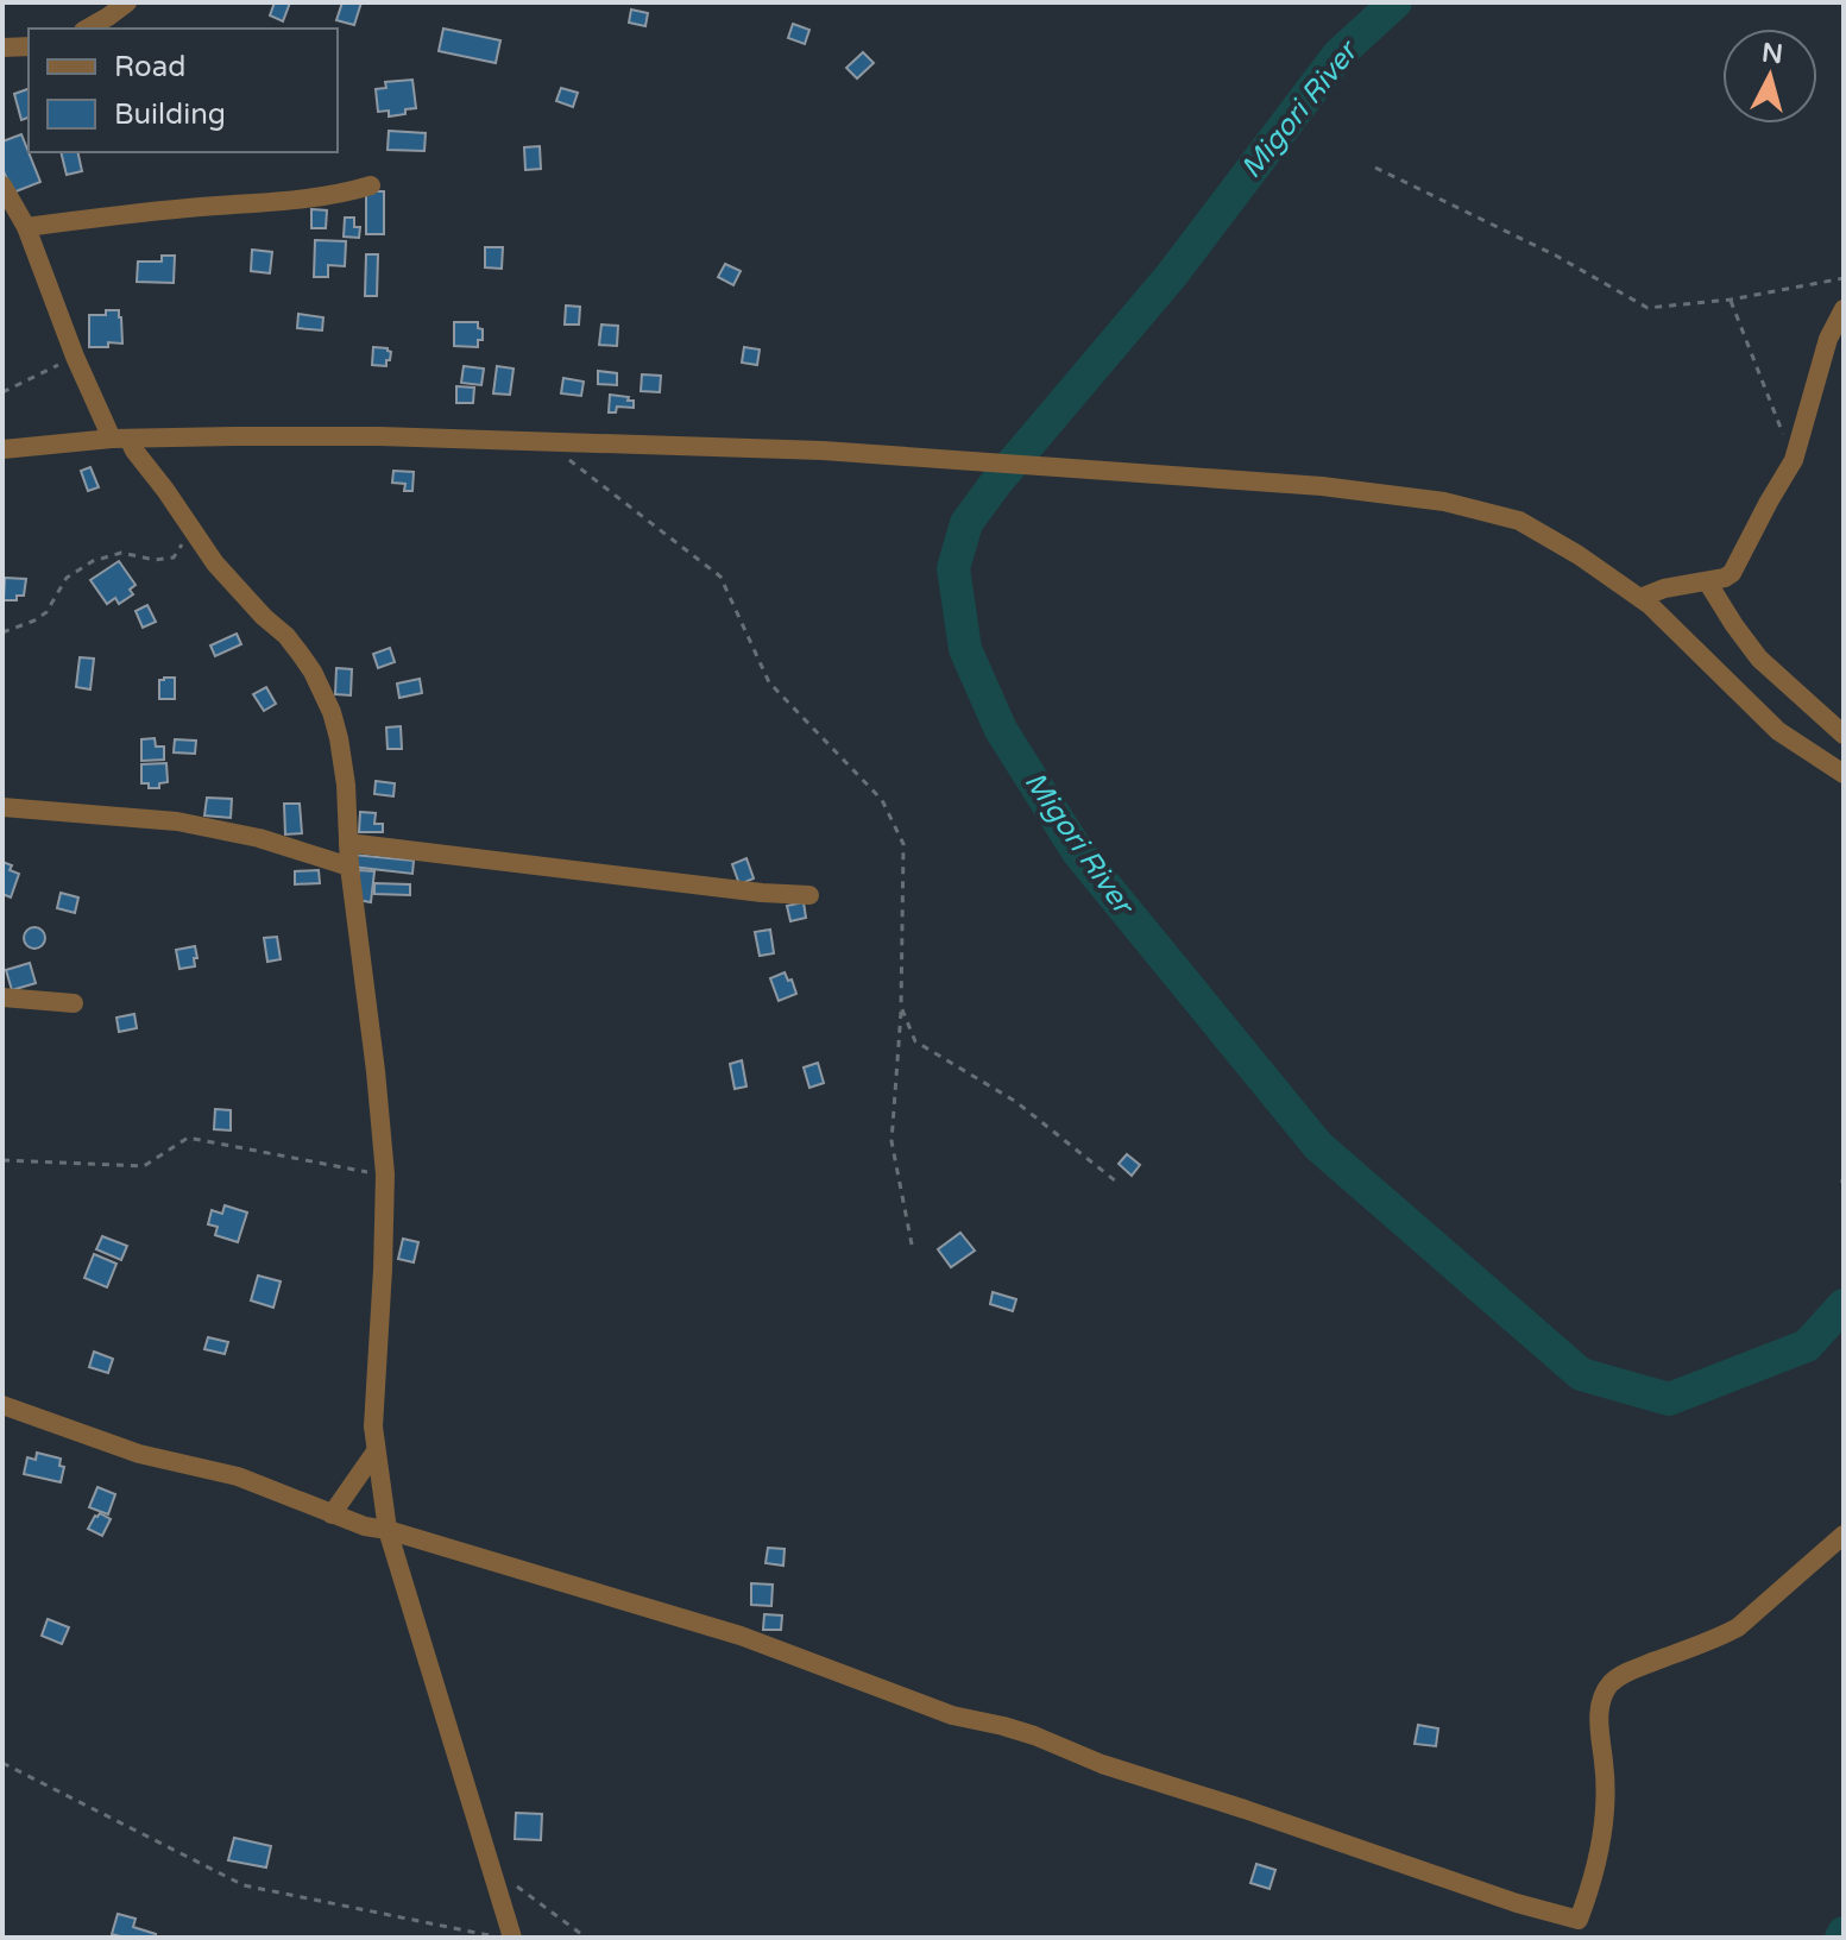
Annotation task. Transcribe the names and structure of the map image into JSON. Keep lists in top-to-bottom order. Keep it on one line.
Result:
{"water":["Migori River"],"legend":["Road","Building"],"north":"top"}
